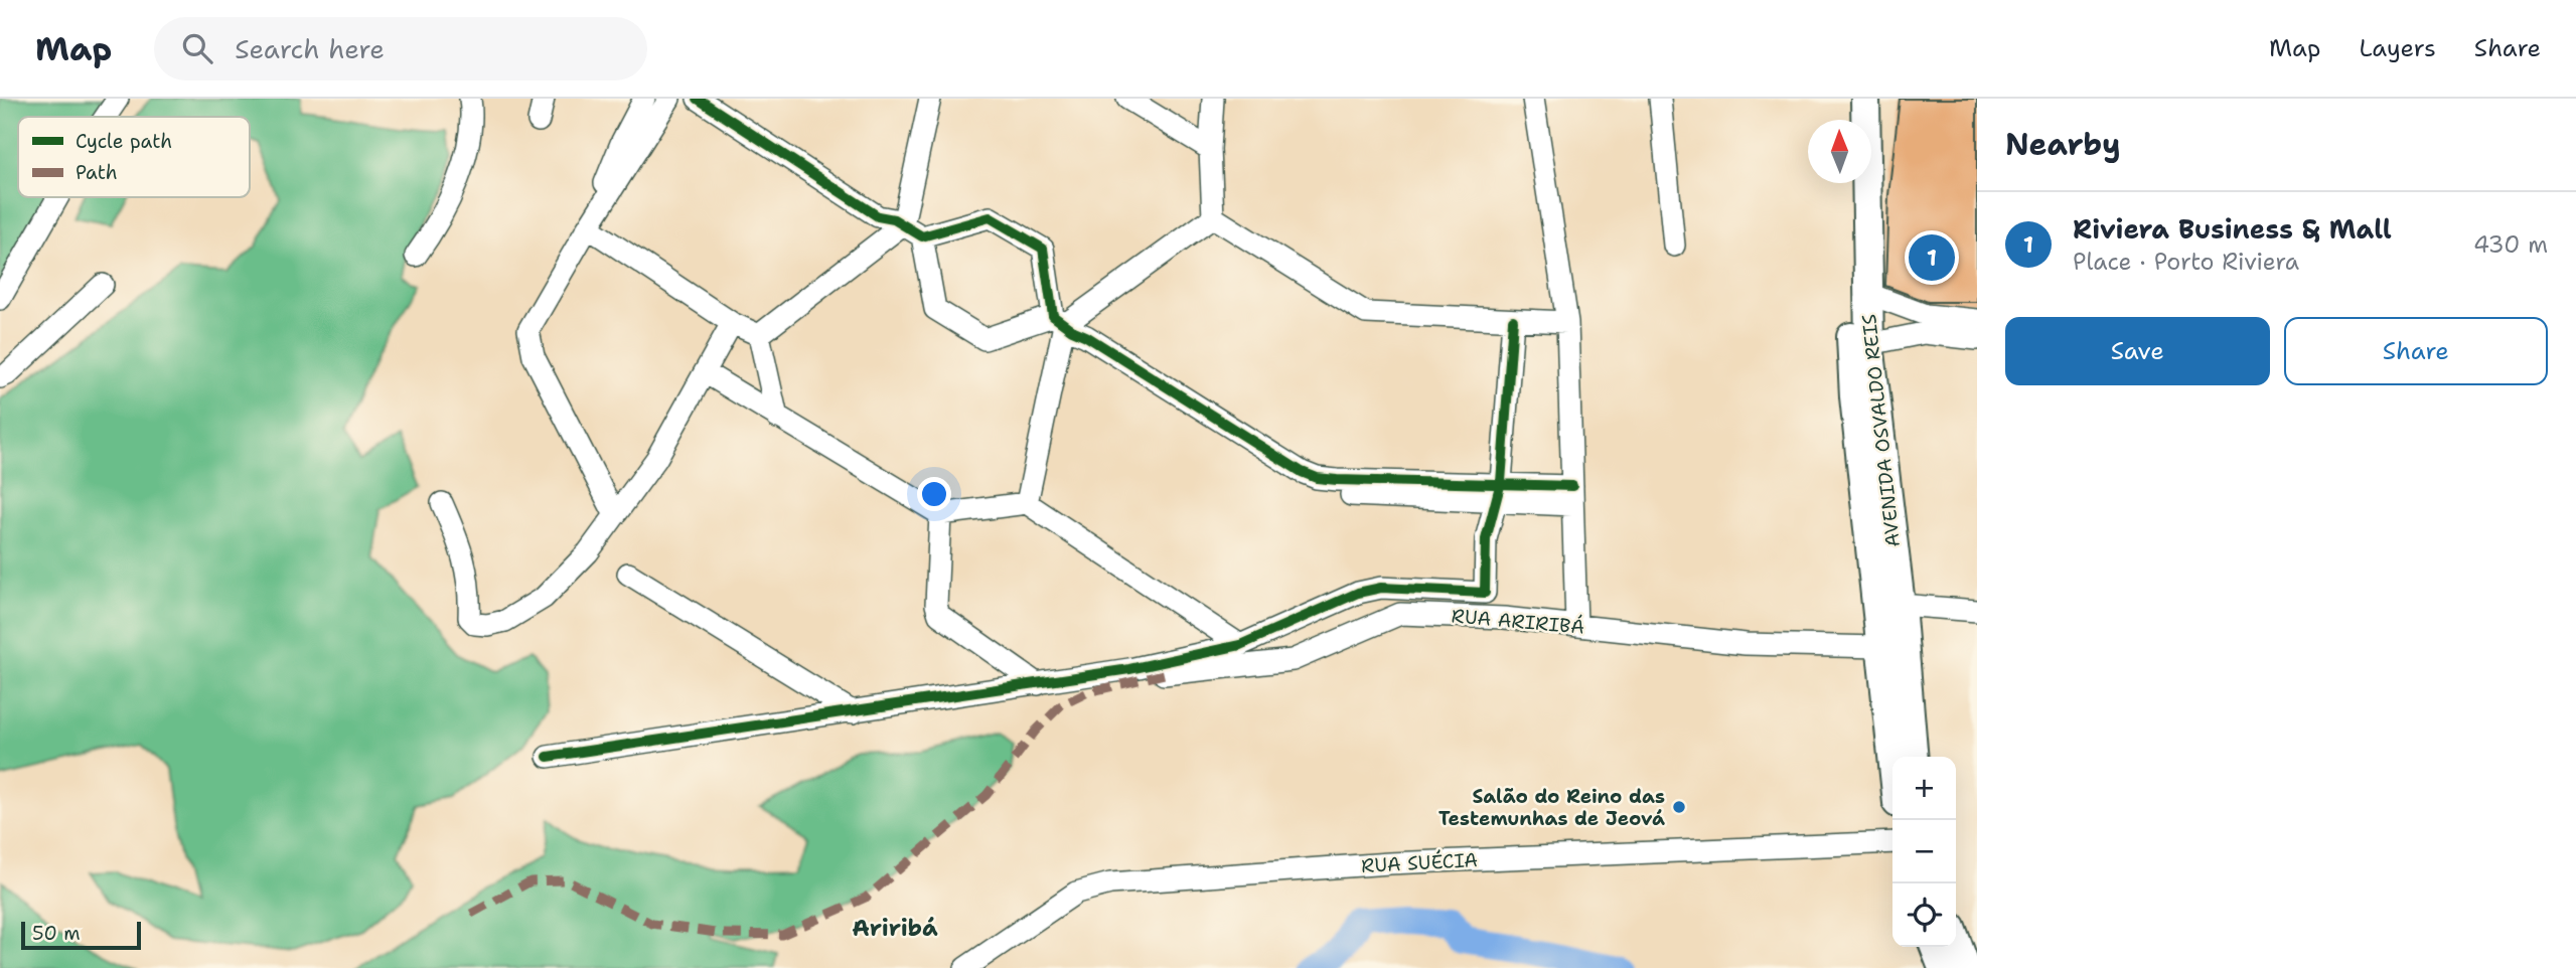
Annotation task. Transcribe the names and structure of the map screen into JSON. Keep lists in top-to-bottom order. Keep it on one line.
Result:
{"streets":{"main road":["AVENIDA OSVALDO REIS"],"street":["RUA ARIRIBÁ","RUA SUÉCIA"]},"crossings":[["AVENIDA OSVALDO REIS","RUA ARIRIBÁ"]],"districts":["Ariribá"],"places":["Salão do Reino das Testemunhas de Jeová"],"legend":["Cycle path","Path"],"scale_bar":"50 m","north":"top","page":{"header":"Map","search":"Search here","nav":["Map","Layers","Share"],"heading":"Nearby","list":[{"mark":"1","name":"Riviera Business & Mall","note":"Place · Porto Riviera","value":"430 m"}],"pins":"1","buttons":["Save","Share"],"map_buttons":["+","−"],"scale":"50 m"}}
